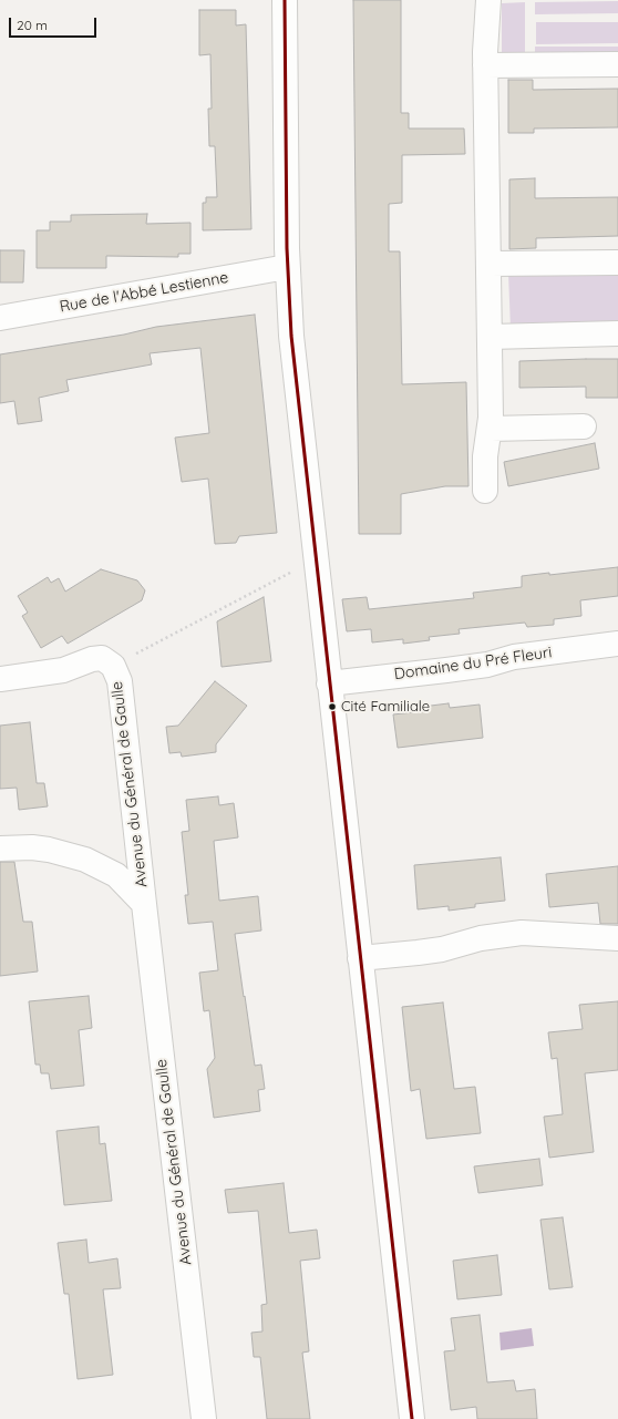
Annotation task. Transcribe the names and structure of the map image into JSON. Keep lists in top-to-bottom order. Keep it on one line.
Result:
{"streets":{"street":["Rue de l'Abbé Lestienne","Domaine du Pré Fleuri","Avenue du Général de Gaulle"]},"places":["Cité Familiale"],"scale_bar":"20 m"}
